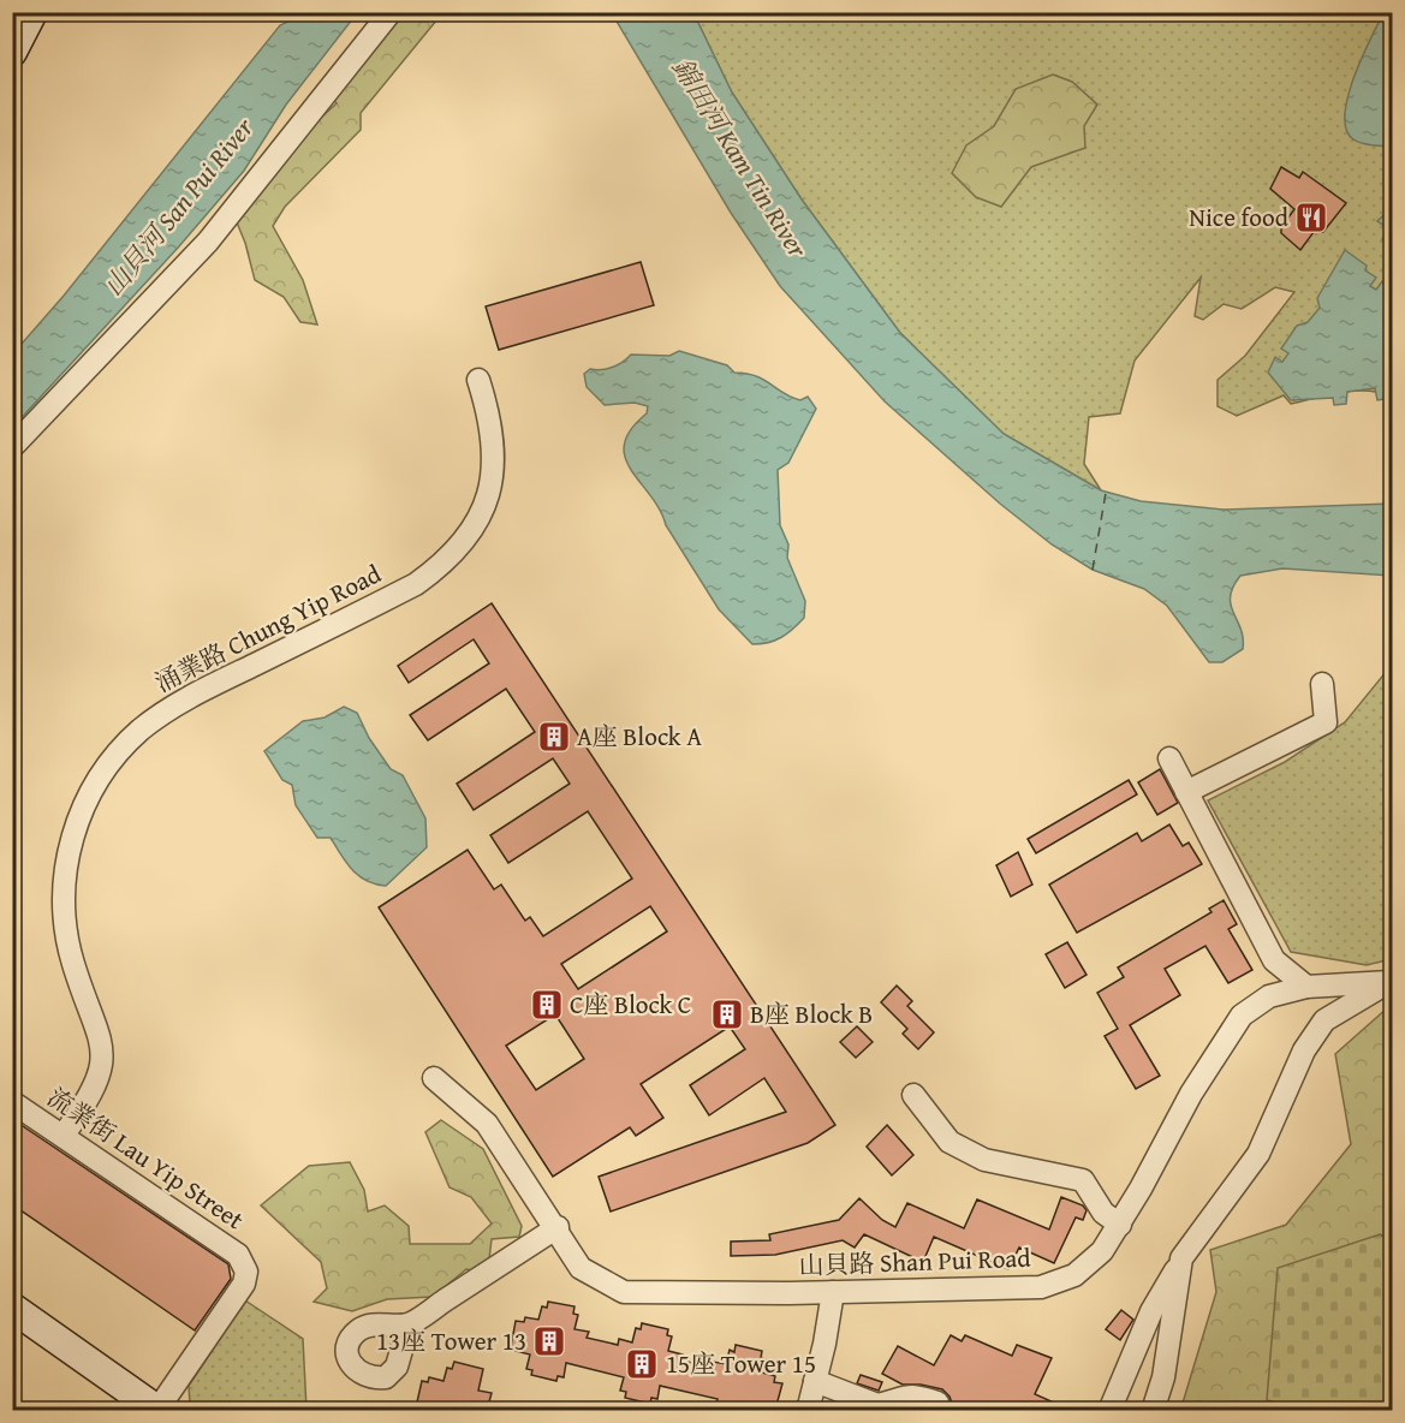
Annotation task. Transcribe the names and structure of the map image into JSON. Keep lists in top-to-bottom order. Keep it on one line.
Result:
{"streets":{"street":["涌業路 Chung Yip Road","流業街 Lau Yip Street","山貝路 Shan Pui Road"]},"crossings":[["涌業路 Chung Yip Road","流業街 Lau Yip Street"]],"water":["錦田河 Kam Tin River","山貝河 San Pui River"],"places":{"restaurant":["Nice food"],"building":["A座 Block A","C座 Block C","B座 Block B","13座 Tower 13","15座 Tower 15"]}}
